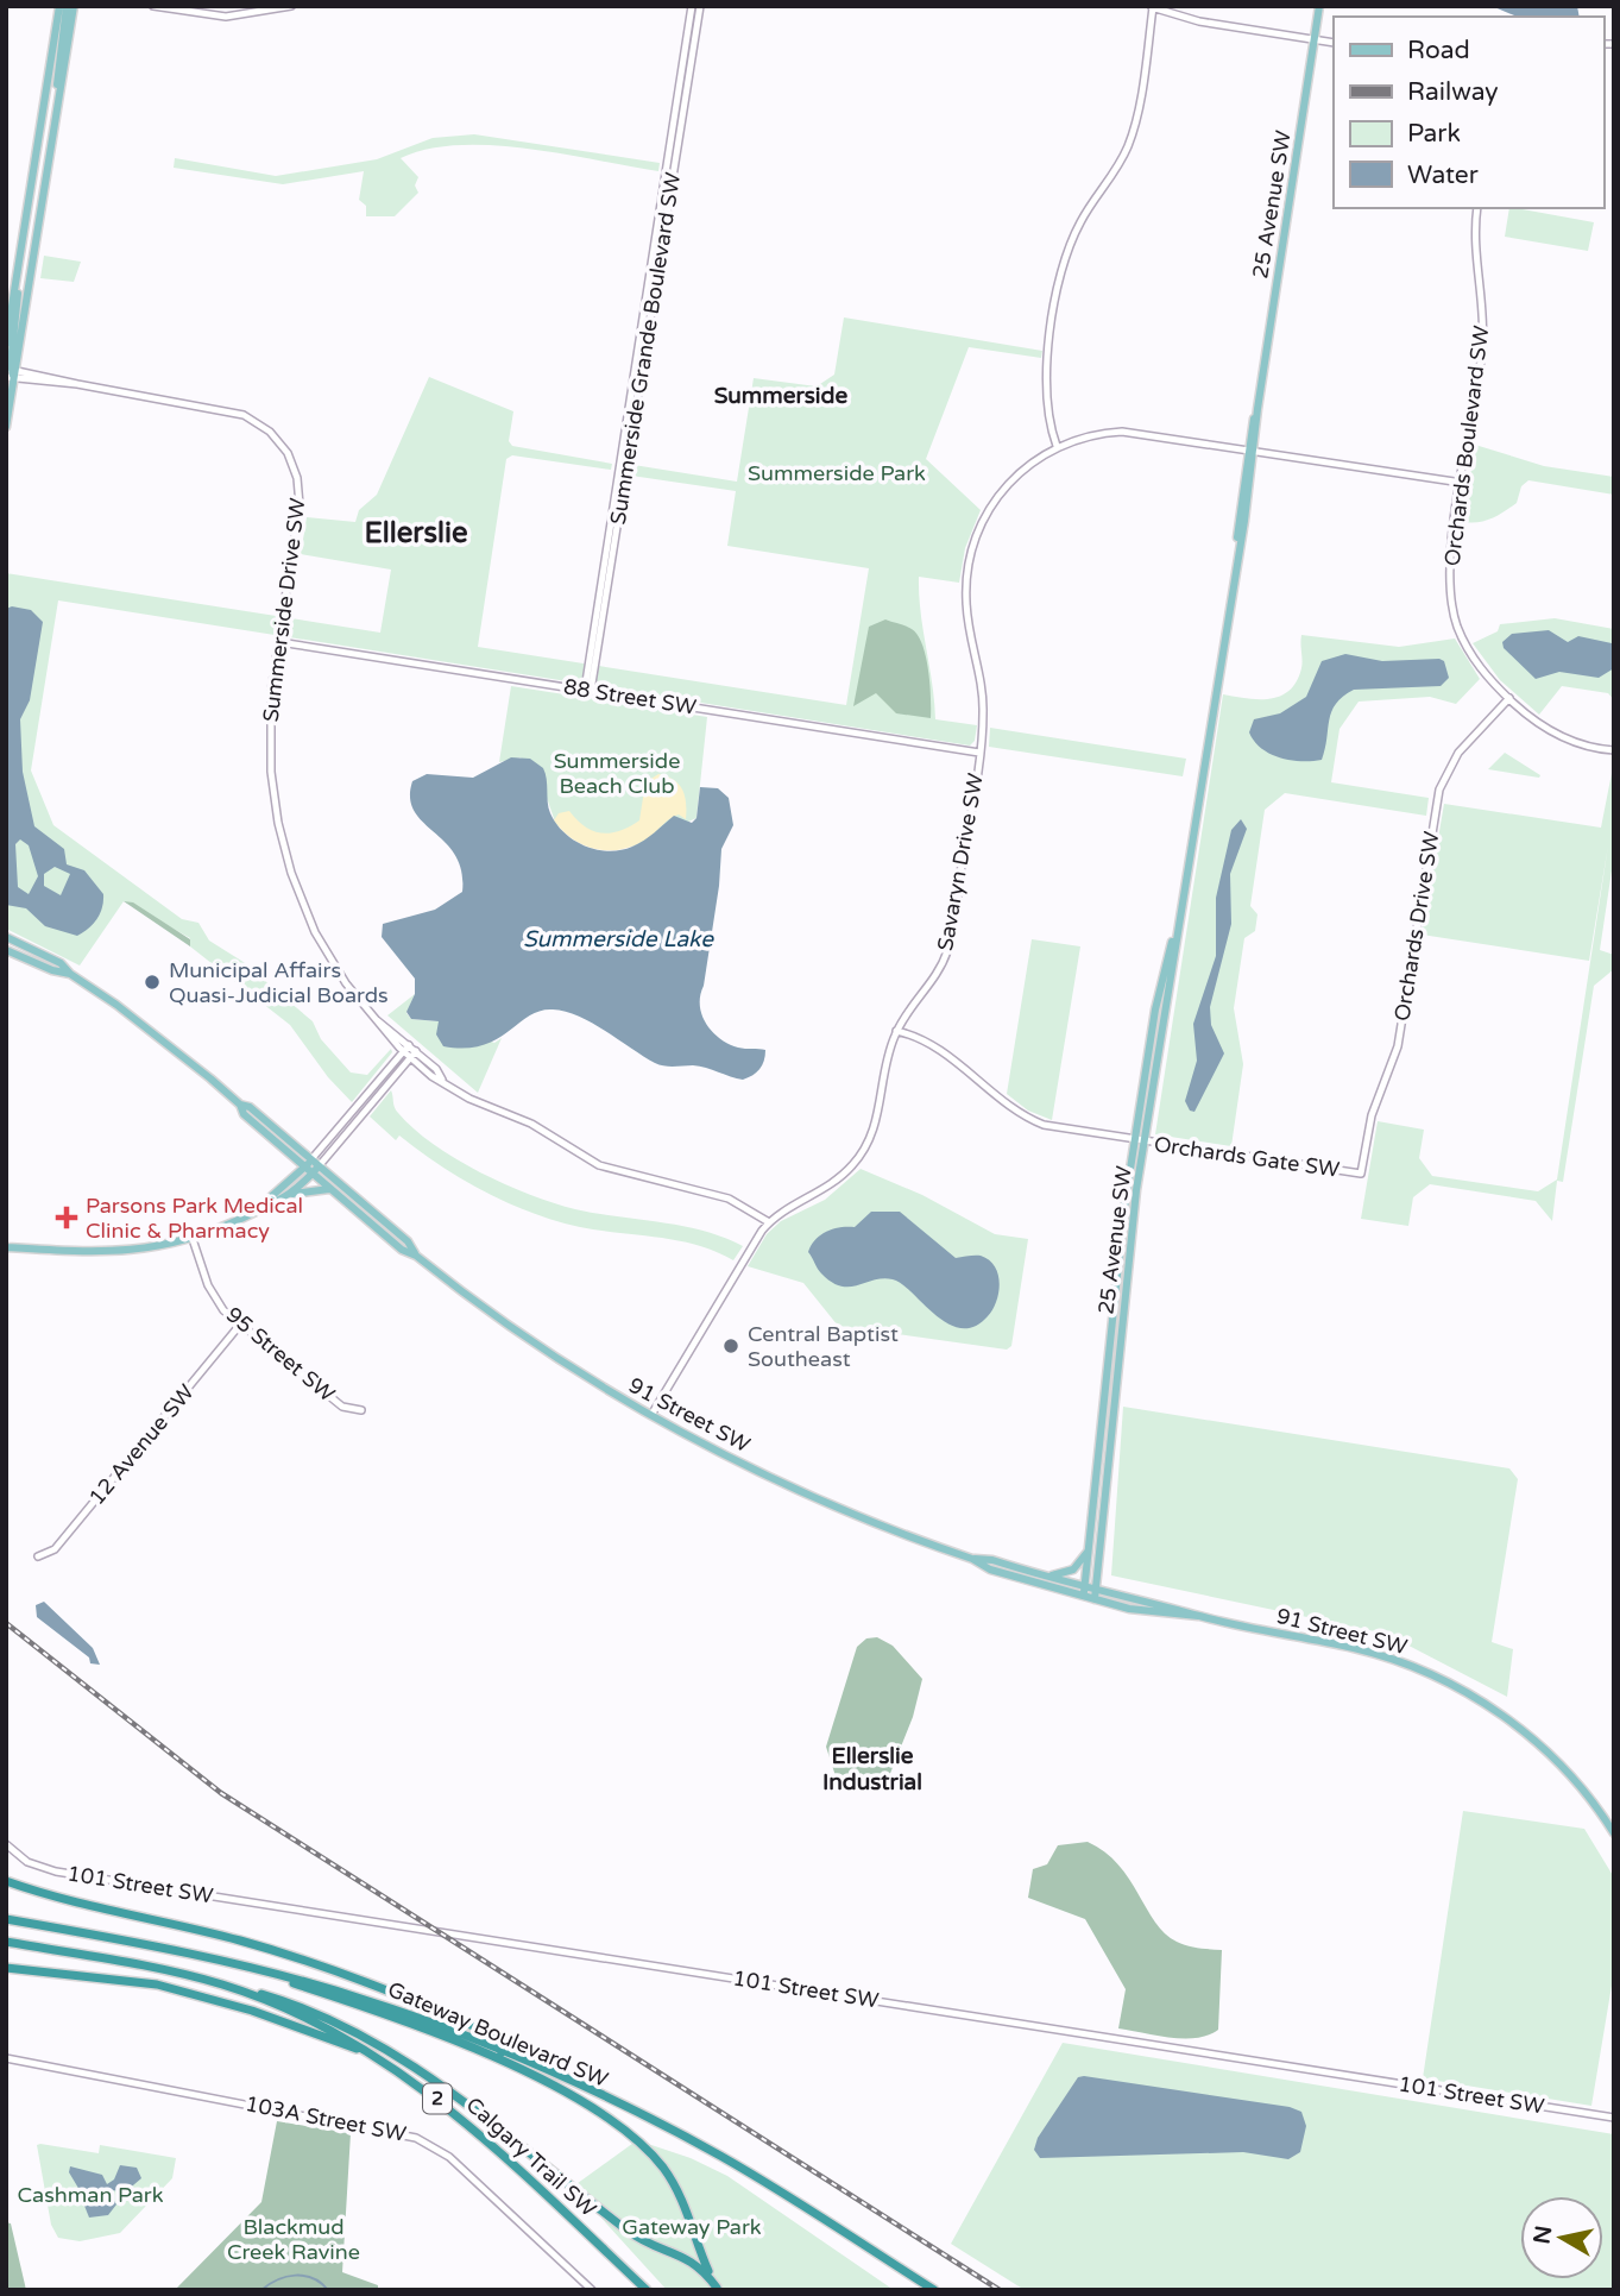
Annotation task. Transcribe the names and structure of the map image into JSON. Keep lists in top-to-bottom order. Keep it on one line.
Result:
{"streets":{"highway":["Gateway Boulevard SW","2","Calgary Trail SW"],"main road":["25 Avenue SW","91 Street SW"],"street":["Summerside Grande Boulevard SW","Orchards Boulevard SW","Summerside Drive SW","88 Street SW","Savaryn Drive SW","Orchards Drive SW","Orchards Gate SW","95 Street SW","12 Avenue SW","101 Street SW","103A Street SW"]},"crossings":[["25 Avenue SW","Savaryn Drive SW"],["25 Avenue SW","Orchards Gate SW"],["25 Avenue SW","91 Street SW"],["Summerside Grande Boulevard SW","88 Street SW"],["Orchards Boulevard SW","Savaryn Drive SW"],["Orchards Boulevard SW","Orchards Drive SW"],["Summerside Drive SW","88 Street SW"],["Summerside Drive SW","Savaryn Drive SW"],["88 Street SW","Savaryn Drive SW"],["Savaryn Drive SW","Orchards Gate SW"],["Savaryn Drive SW","91 Street SW"],["Orchards Drive SW","Orchards Gate SW"],["95 Street SW","12 Avenue SW"]],"districts":["Summerside","Ellerslie","Ellerslie Industrial"],"water":["Summerside Lake"],"parks":["Summerside Park","Summerside Beach Club","Cashman Park","Blackmud Creek Ravine","Gateway Park"],"places":{"other":["Municipal Affairs Quasi-Judicial Boards","Central Baptist Southeast"],"health":["Parsons Park Medical Clinic & Pharmacy"]},"legend":["Road","Railway","Park","Water"],"north":"left"}
